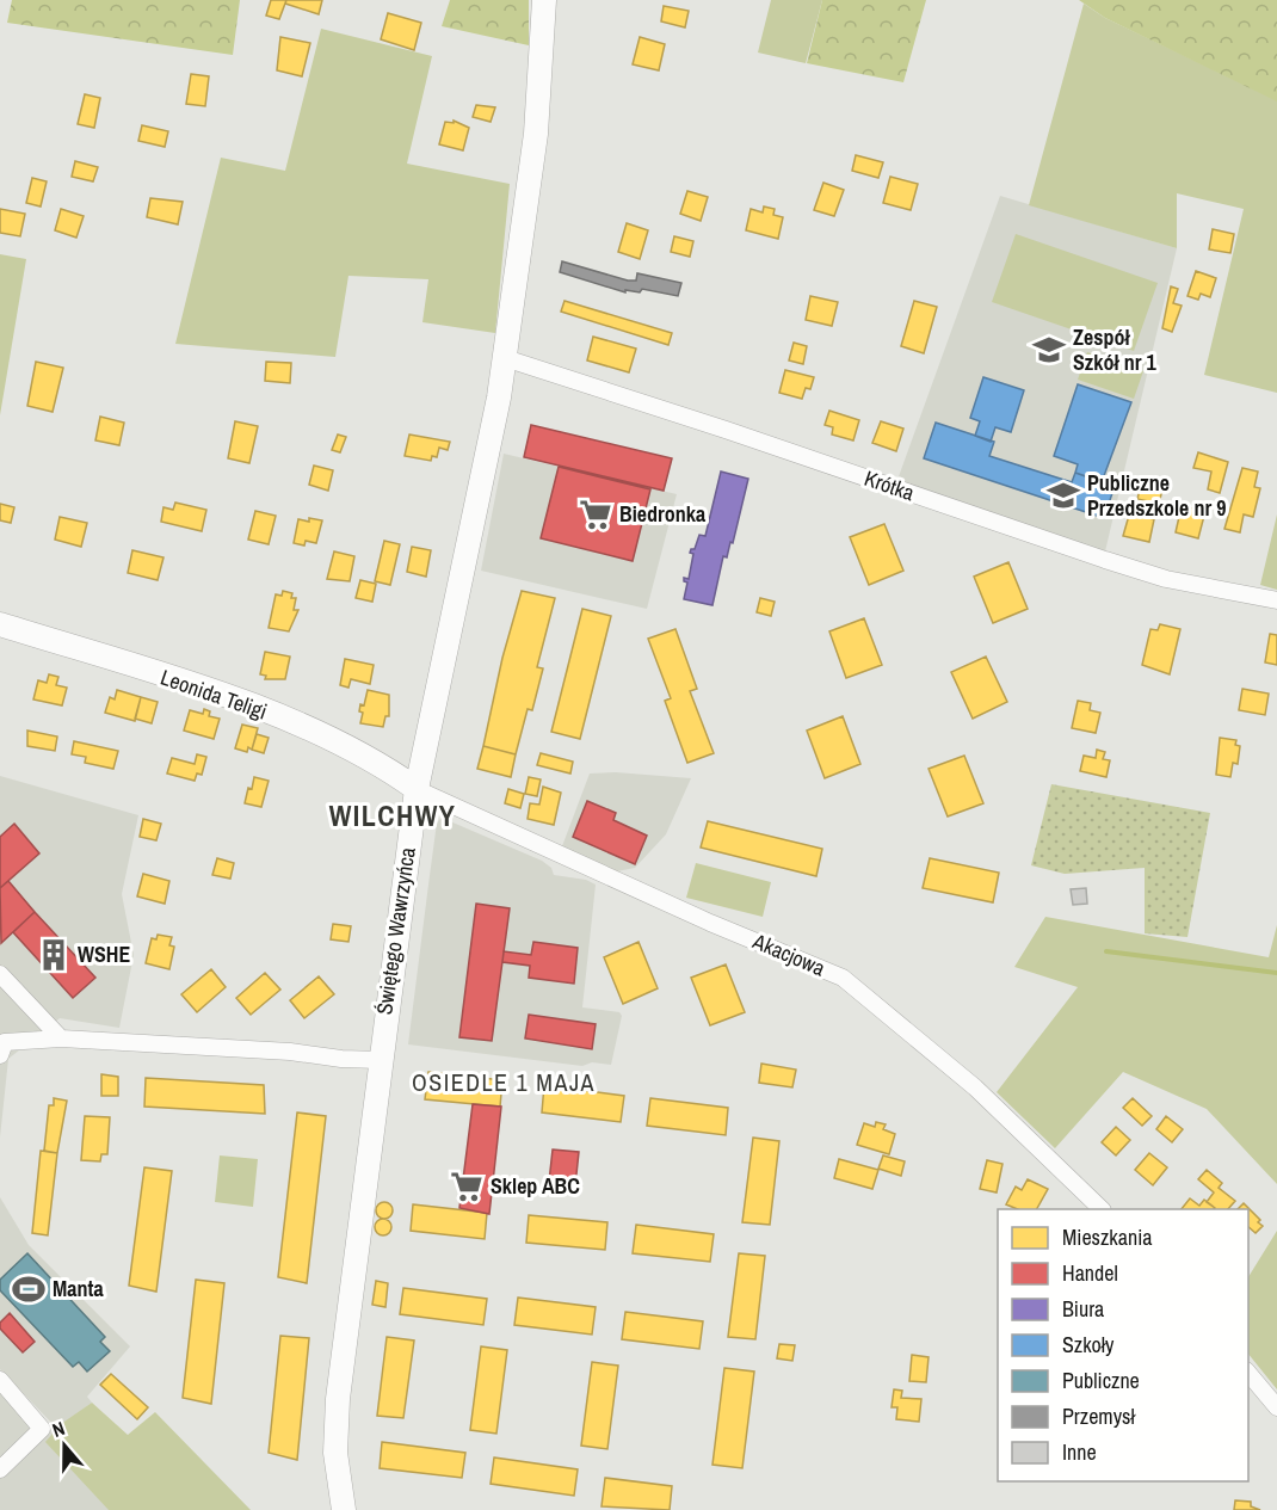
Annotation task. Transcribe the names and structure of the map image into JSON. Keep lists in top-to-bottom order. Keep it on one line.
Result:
{"streets":{"street":["Krótka","Leonida Teligi","Świętego Wawrzyńca","Akacjowa"]},"crossings":[["Krótka","Świętego Wawrzyńca"],["Leonida Teligi","Świętego Wawrzyńca"],["Leonida Teligi","Akacjowa"],["Świętego Wawrzyńca","Akacjowa"]],"districts":["WILCHWY","OSIEDLE 1 MAJA"],"places":{"school or university":["Zespół Szkół nr 1","Publiczne Przedszkole nr 9"],"supermarket":["Biedronka","Sklep ABC"],"building":["WSHE"],"sports":["Manta"]},"legend":["Mieszkania","Handel","Biura","Szkoły","Publiczne","Przemysł","Inne"],"north":"top"}
